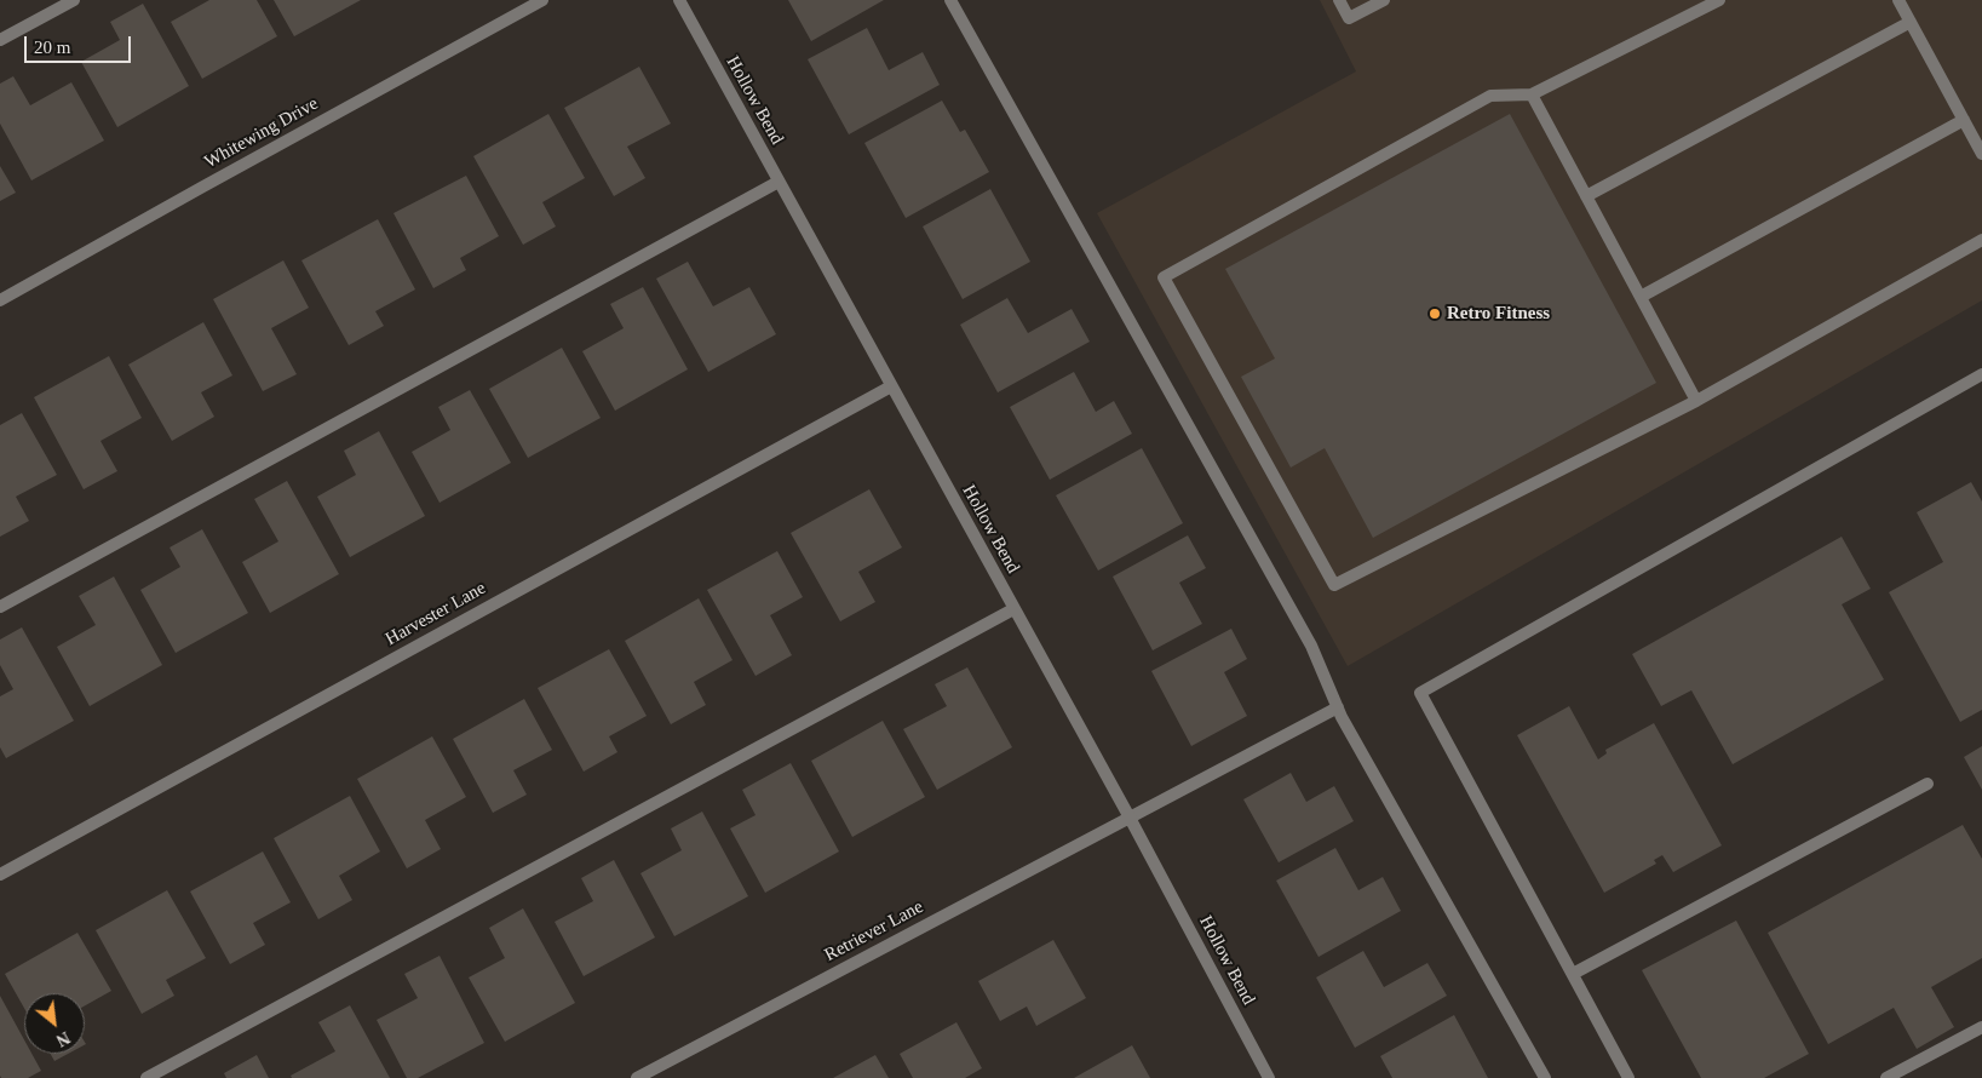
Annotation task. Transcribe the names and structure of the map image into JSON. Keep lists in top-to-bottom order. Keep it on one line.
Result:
{"streets":{"street":["Hollow Bend","Whitewing Drive","Harvester Lane","Retriever Lane"]},"crossings":[["Hollow Bend","Harvester Lane"],["Hollow Bend","Retriever Lane"]],"places":["Retro Fitness"],"scale_bar":"20 m","north":"bottom right"}
